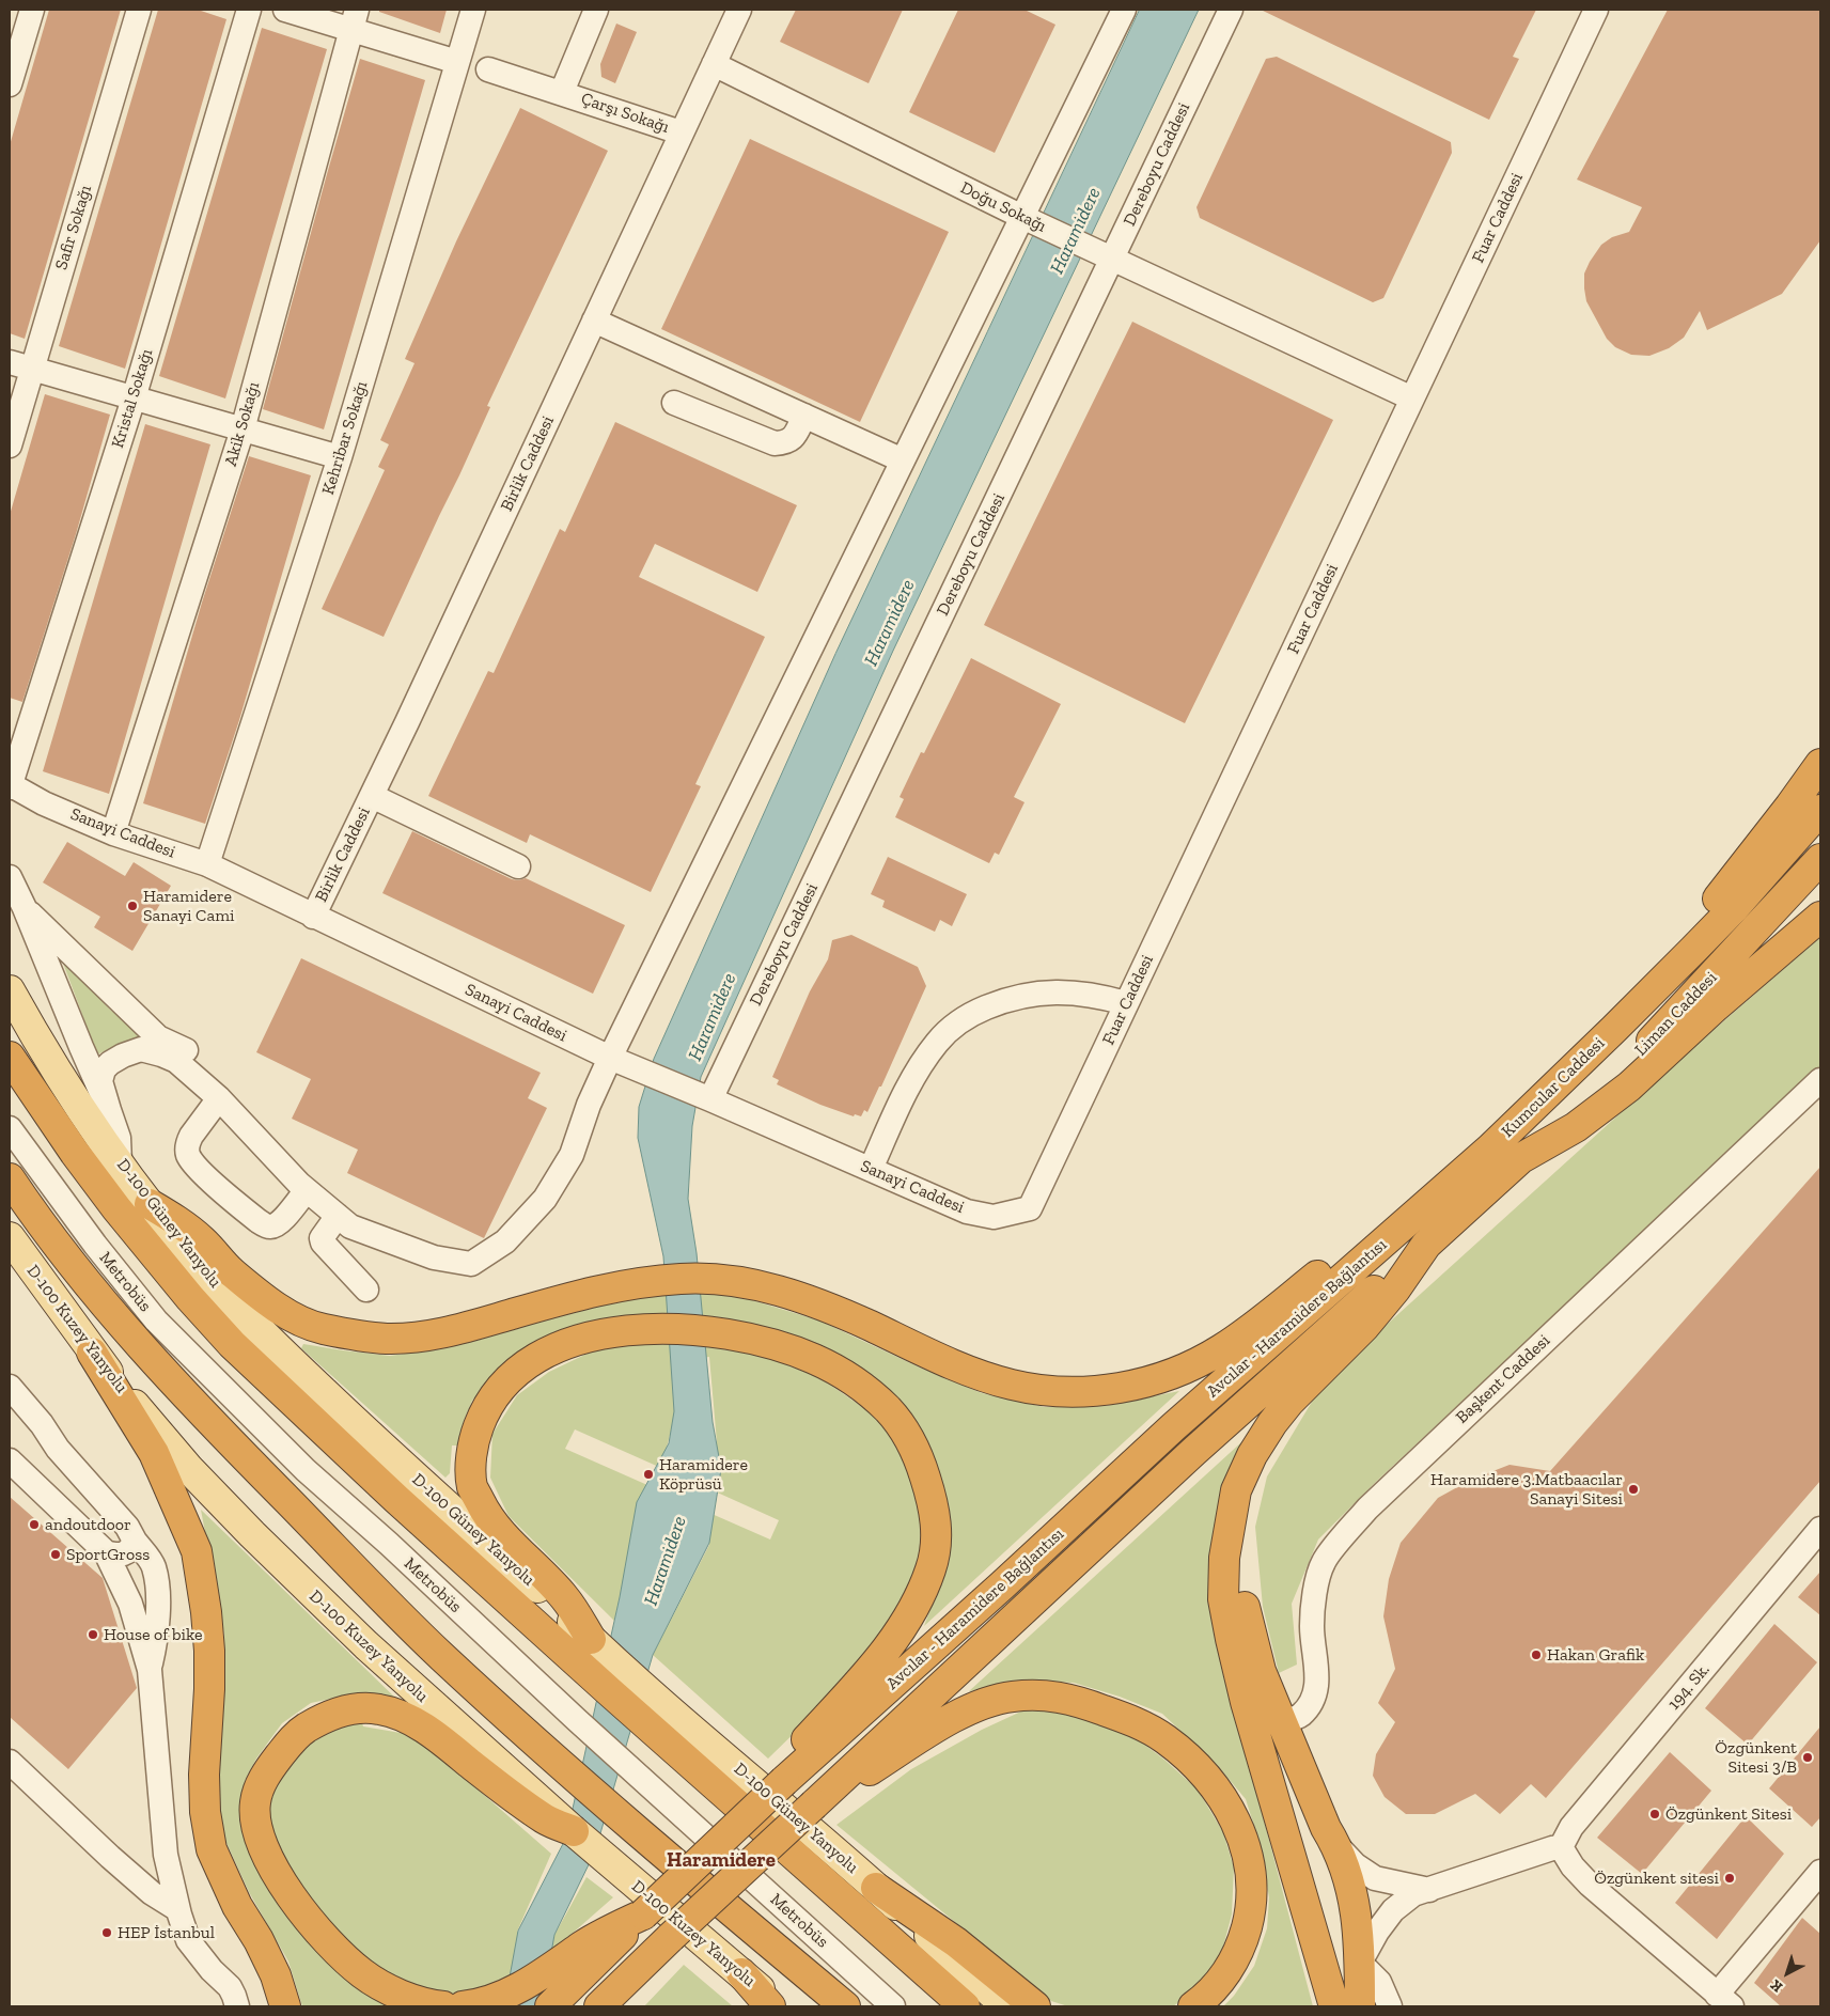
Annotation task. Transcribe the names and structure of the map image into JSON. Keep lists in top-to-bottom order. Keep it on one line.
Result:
{"streets":{"highway":["Liman Caddesi","Kumcular Caddesi","Avcılar - Haramidere Bağlantısı"],"main road":["D-100 Güney Yanyolu","D-100 Kuzey Yanyolu"],"street":["Çarşı Sokağı","Dereboyu Caddesi","Doğu Sokağı","Fuar Caddesi","Safir Sokağı","Kristal Sokağı","Akik Sokağı","Kehribar Sokağı","Birlik Caddesi","Sanayi Caddesi","Metrobüs","Başkent Caddesi","194. Sk."]},"crossings":[["Çarşı Sokağı","Birlik Caddesi"],["Dereboyu Caddesi","Doğu Sokağı"],["Dereboyu Caddesi","Sanayi Caddesi"],["Doğu Sokağı","Fuar Caddesi"],["Doğu Sokağı","Birlik Caddesi"],["Fuar Caddesi","Sanayi Caddesi"],["Kristal Sokağı","Sanayi Caddesi"],["Akik Sokağı","Sanayi Caddesi"],["Kehribar Sokağı","Sanayi Caddesi"],["Birlik Caddesi","Sanayi Caddesi"],["Liman Caddesi","Kumcular Caddesi"],["Kumcular Caddesi","Avcılar - Haramidere Bağlantısı"]],"districts":["Haramidere"],"water":["Haramidere"],"places":["Haramidere Sanayi Cami","Haramidere Köprüsü","Haramidere 3.Matbaacılar Sanayi Sitesi","andoutdoor","SportGross","House of bike","Hakan Grafik","Özgünkent Sitesi 3/B","Özgünkent Sitesi","Özgünkent sitesi","HEP İstanbul"],"north":"bottom left"}
